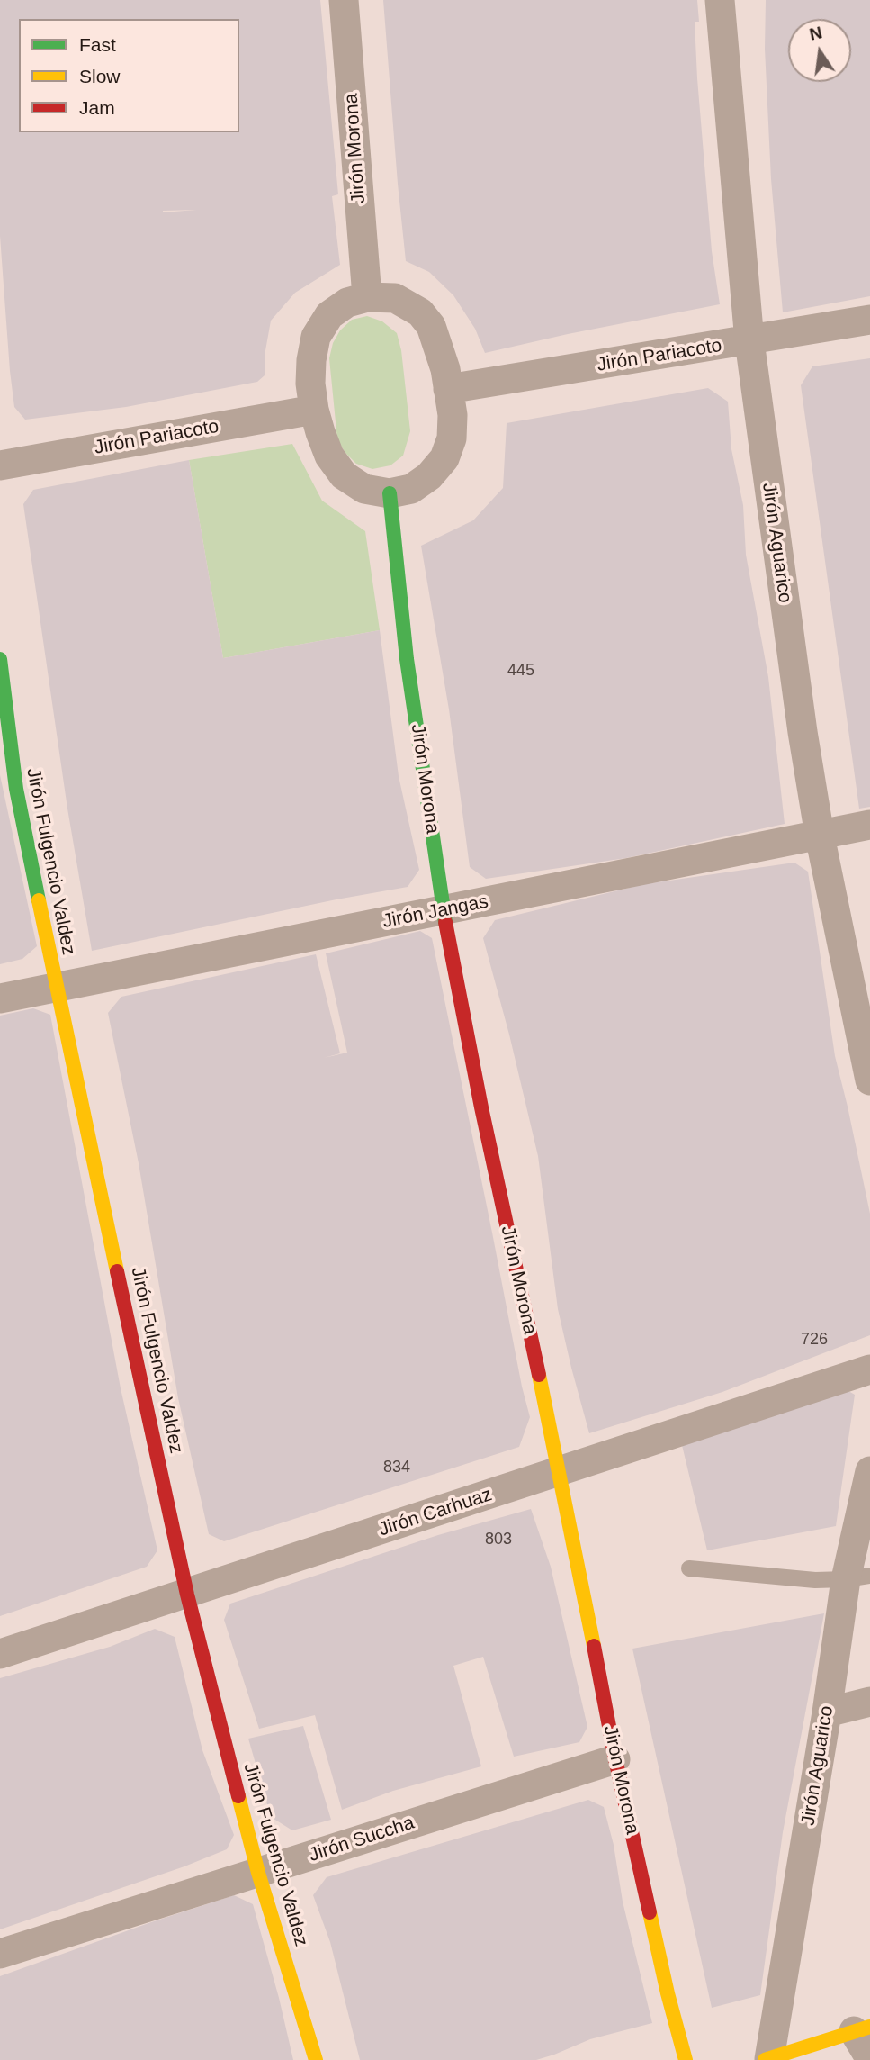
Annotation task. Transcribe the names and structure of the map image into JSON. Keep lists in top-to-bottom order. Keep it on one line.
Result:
{"streets":{"street":["Jirón Morona","Jirón Pariacoto","Jirón Aguarico","Jirón Fulgencio Valdez","Jirón Jangas","Jirón Carhuaz","Jirón Succha"]},"crossings":[["Jirón Morona","Jirón Pariacoto"],["Jirón Morona","Jirón Jangas"],["Jirón Morona","Jirón Carhuaz"],["Jirón Morona","Jirón Succha"],["Jirón Pariacoto","Jirón Aguarico"],["Jirón Aguarico","Jirón Jangas"],["Jirón Fulgencio Valdez","Jirón Jangas"],["Jirón Fulgencio Valdez","Jirón Carhuaz"],["Jirón Fulgencio Valdez","Jirón Succha"]],"house_numbers":["445","726","834","803"],"legend":["Fast","Slow","Jam"],"north":"top"}
